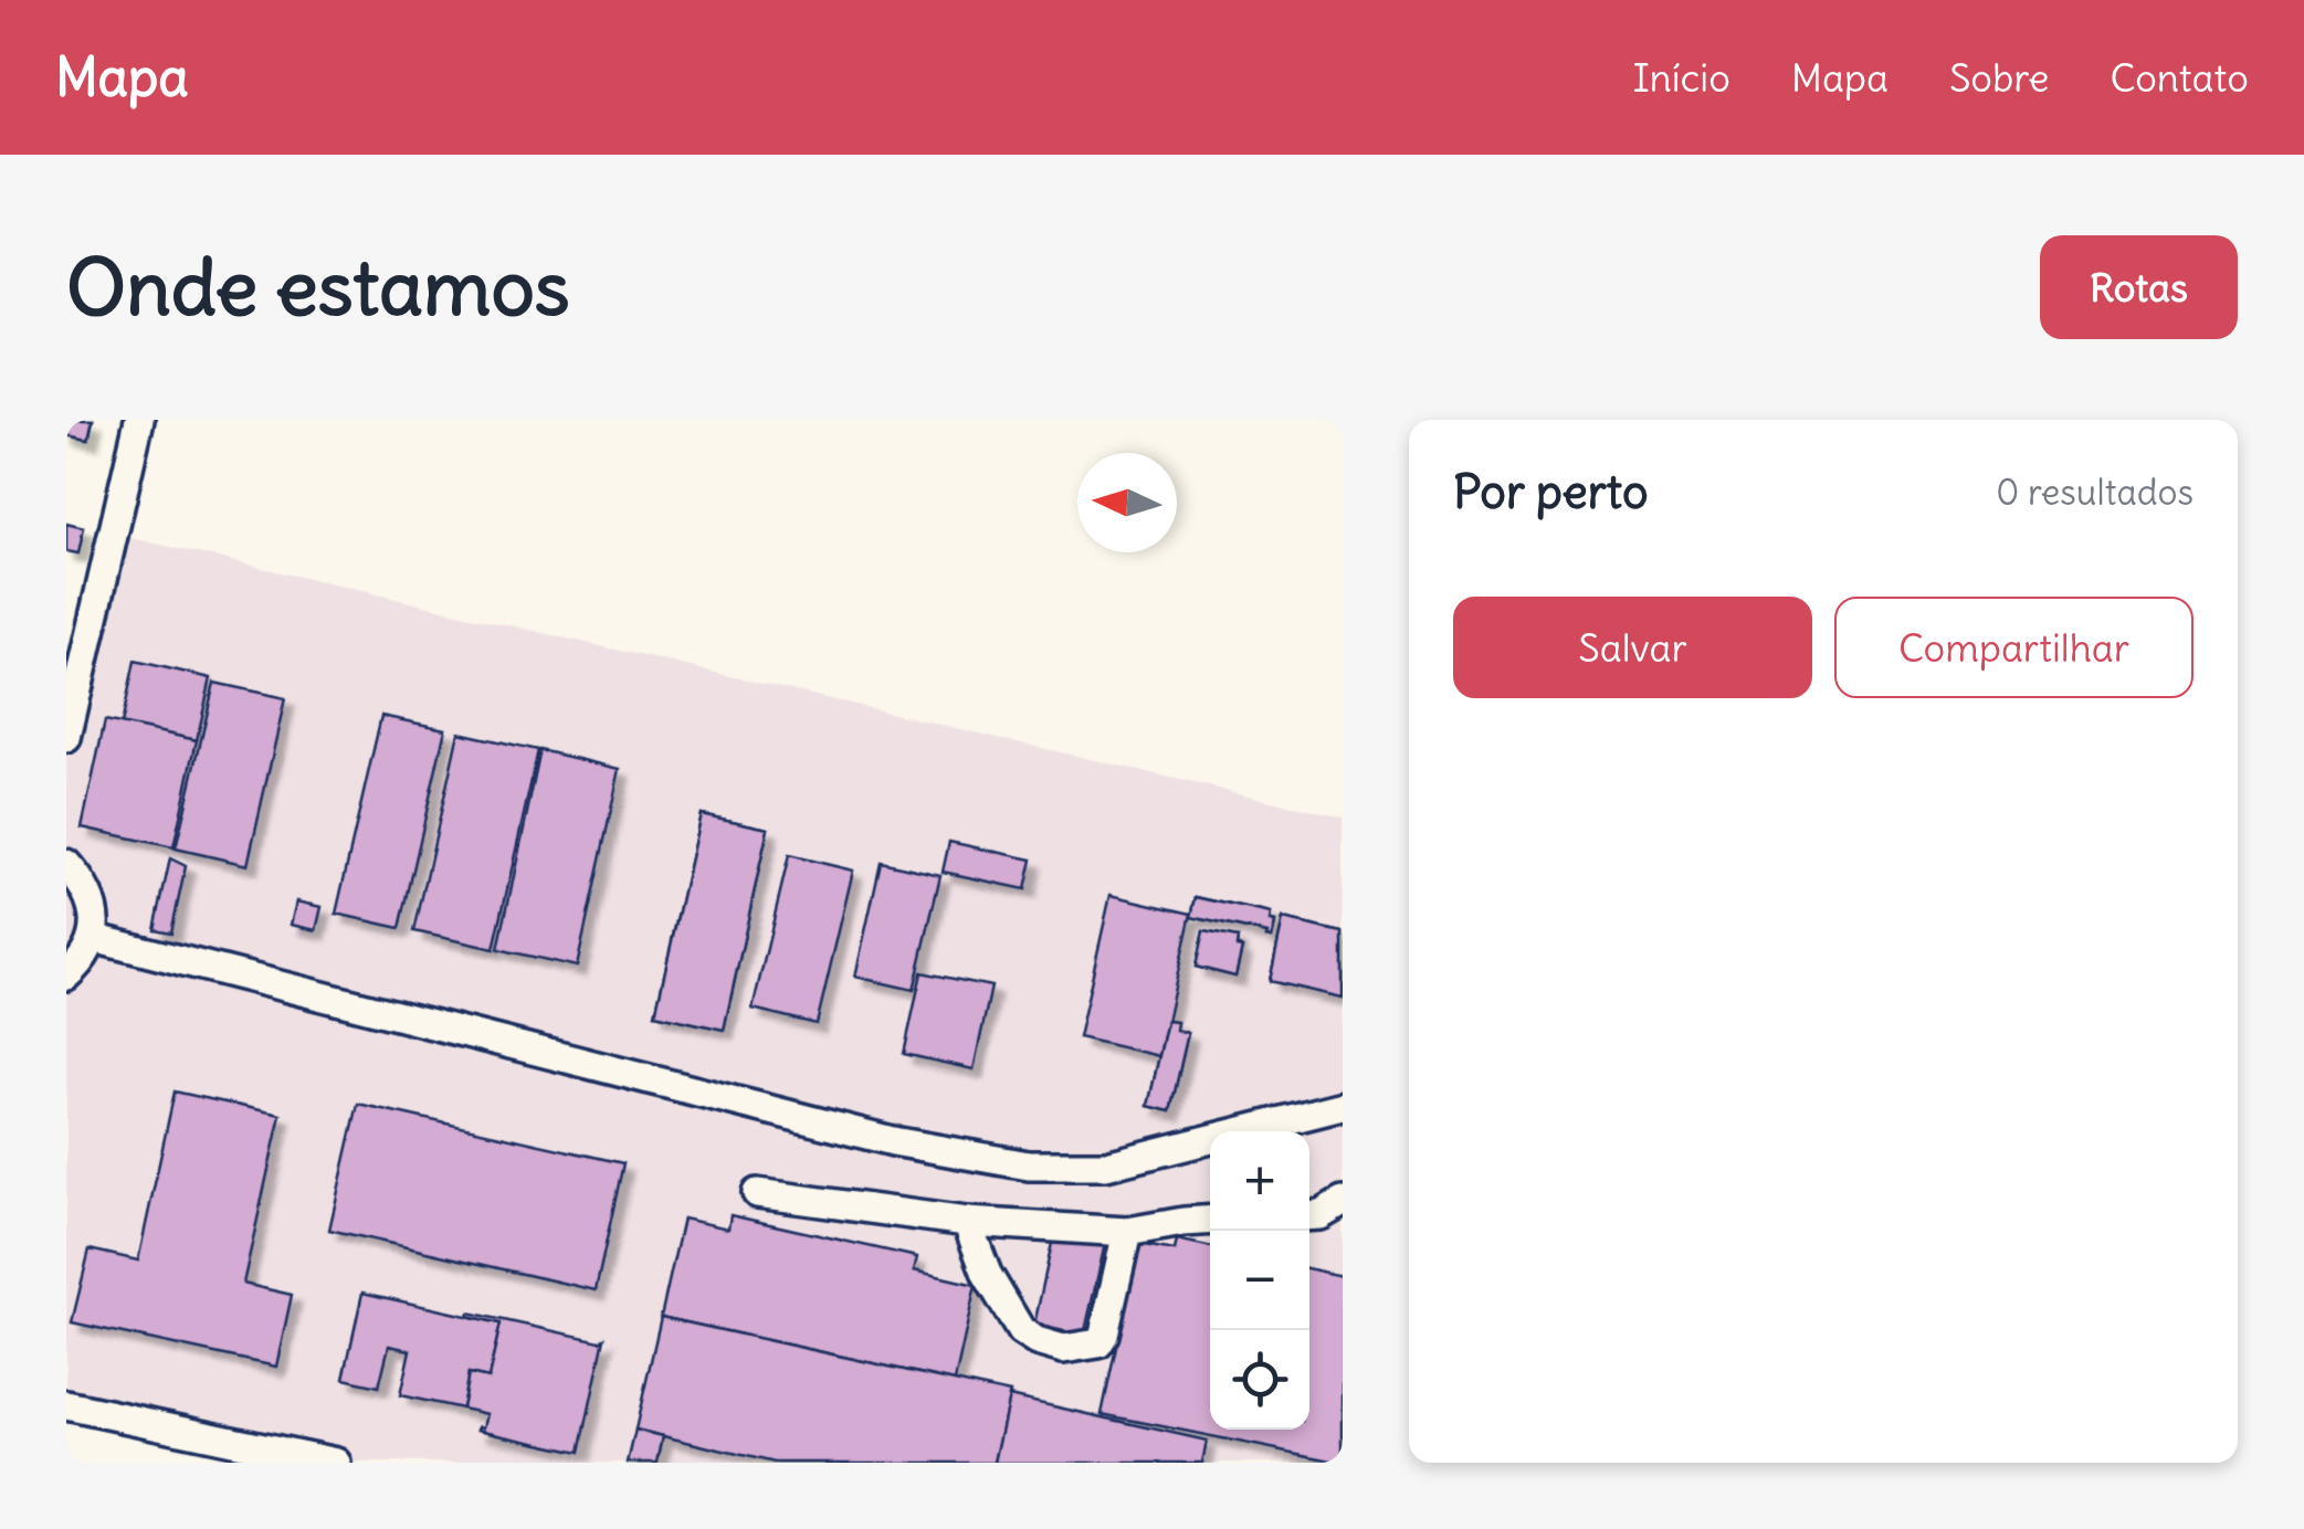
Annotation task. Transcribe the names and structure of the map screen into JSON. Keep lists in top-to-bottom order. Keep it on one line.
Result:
{"north":"left","page":{"header":"Mapa","nav":["Início","Mapa","Sobre","Contato"],"buttons":["Rotas",["Salvar","Compartilhar"]],"title":"Onde estamos","heading":["Por perto","0 resultados"],"map_buttons":["+","−"]}}
